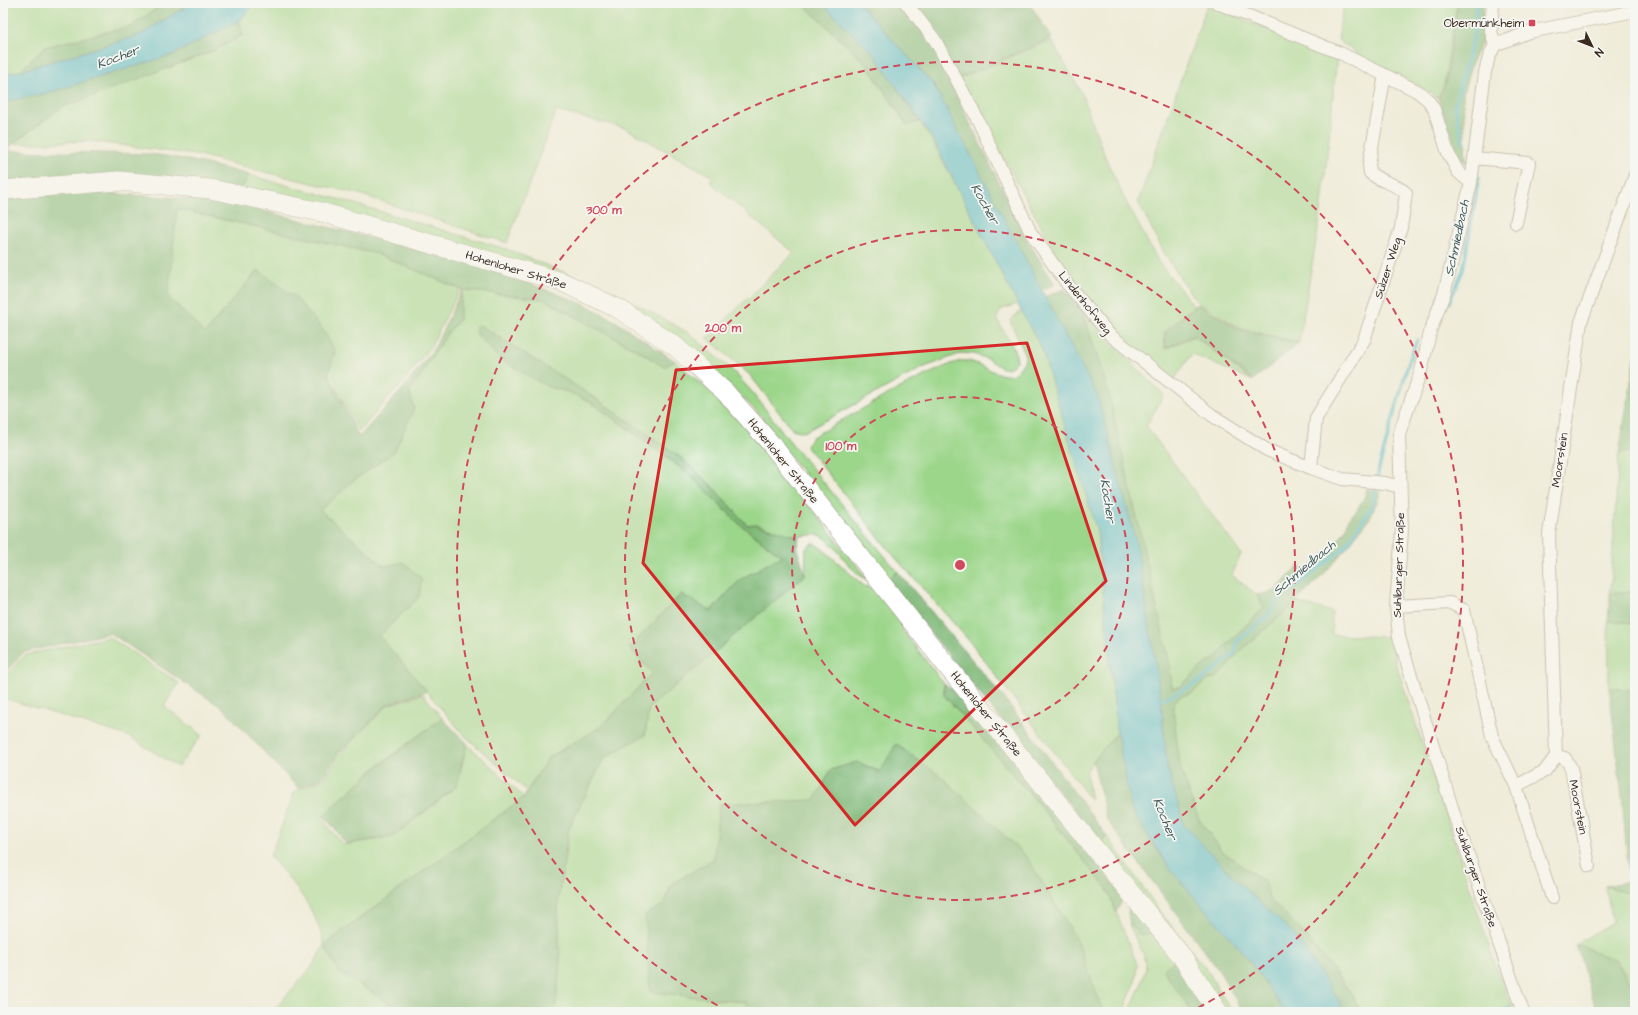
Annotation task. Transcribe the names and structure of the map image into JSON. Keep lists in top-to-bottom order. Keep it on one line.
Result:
{"streets":{"main road":["Hohenloher Straße"],"street":["Sülzer Weg","Lindenhofweg","Moorstein","Suhlburger Straße"]},"crossings":[["Sülzer Weg","Lindenhofweg"],["Lindenhofweg","Suhlburger Straße"]],"water":["Kocher","Schmiedbach"],"places":{"transit":["Obermünkheim"]},"north":"bottom right","rings":["300 m","200 m","100 m"]}
